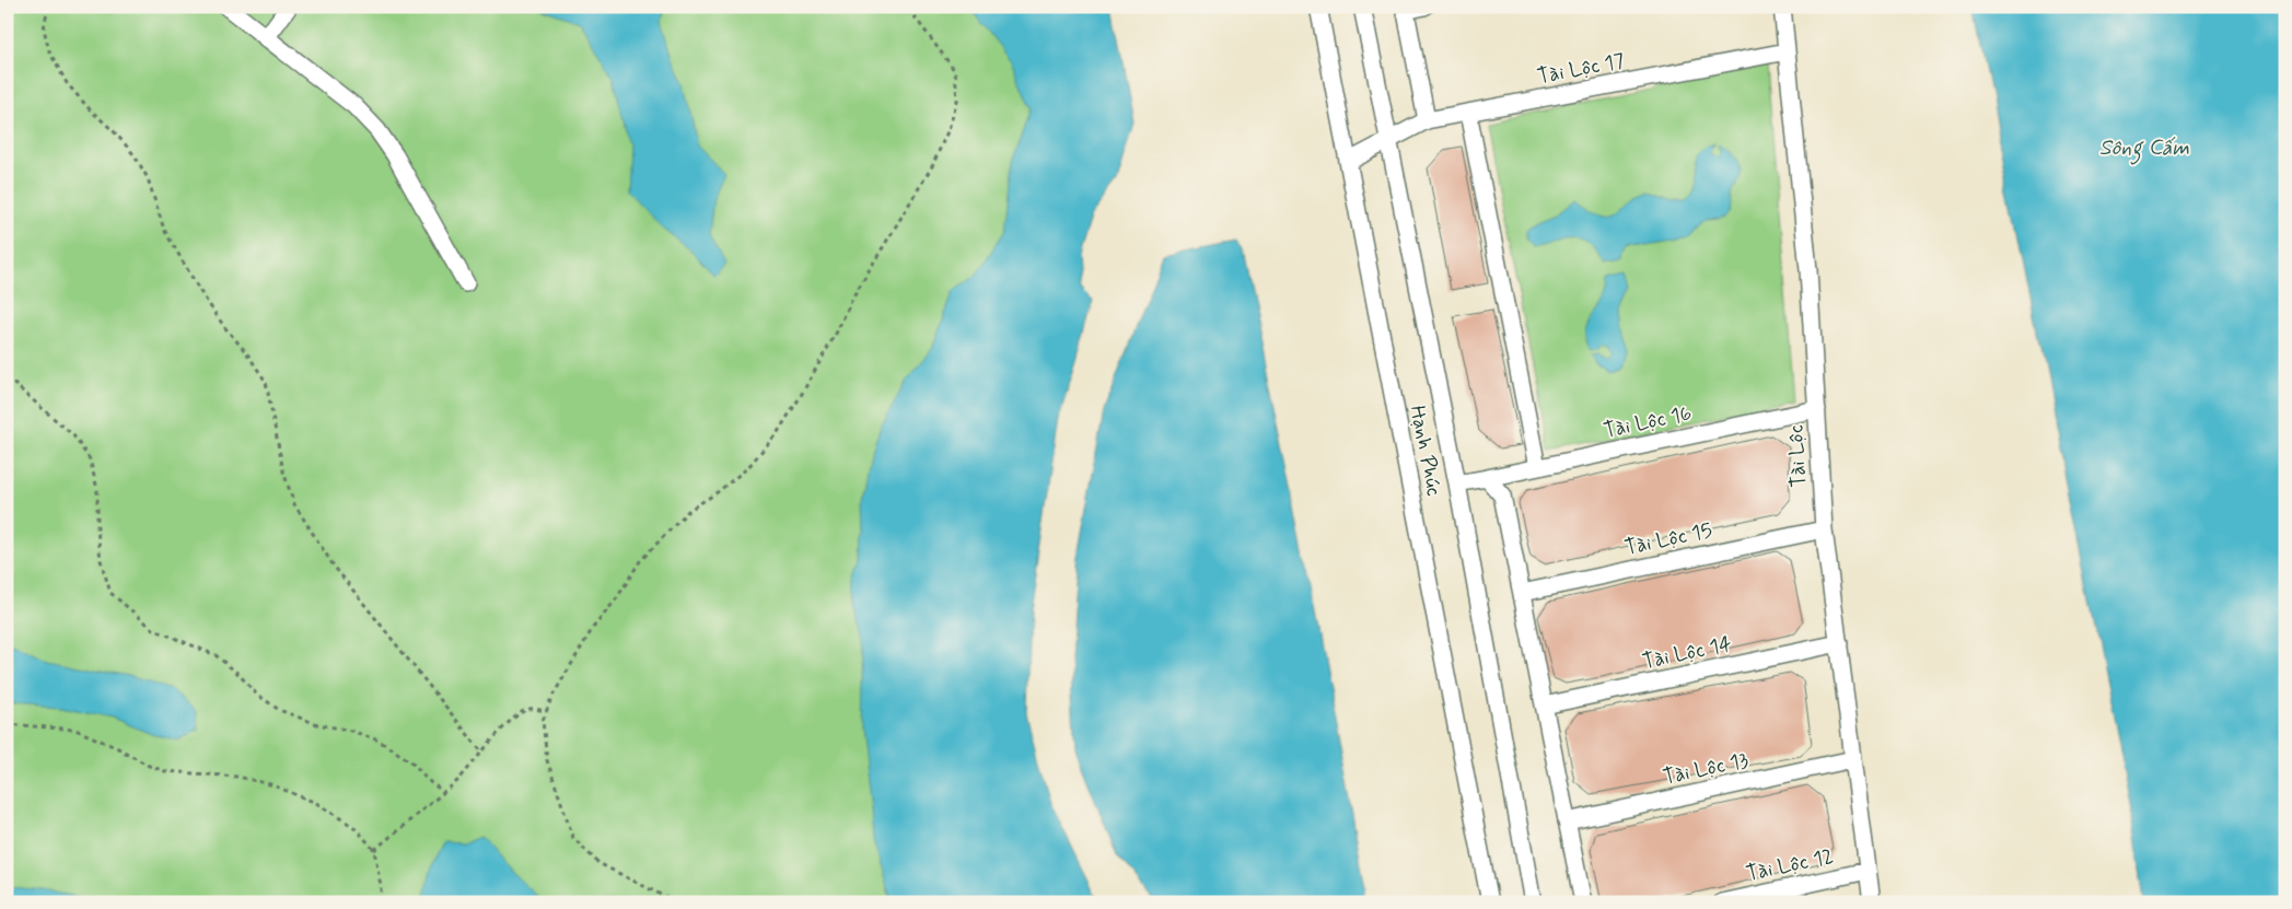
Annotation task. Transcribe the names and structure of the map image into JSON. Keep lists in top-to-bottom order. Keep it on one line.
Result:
{"streets":{"street":["Tài Lộc 17","Tài Lộc 16","Hạnh Phúc","Tài Lộc","Tài Lộc 15","Tài Lộc 14","Tài Lộc 13","Tài Lộc 12"]},"crossings":[["Tài Lộc 17","Hạnh Phúc"],["Tài Lộc 17","Tài Lộc"],["Tài Lộc 16","Hạnh Phúc"],["Tài Lộc 16","Tài Lộc"],["Tài Lộc","Tài Lộc 15"],["Tài Lộc","Tài Lộc 14"],["Tài Lộc","Tài Lộc 13"],["Tài Lộc","Tài Lộc 12"]],"water":["Sông Cấm"]}
